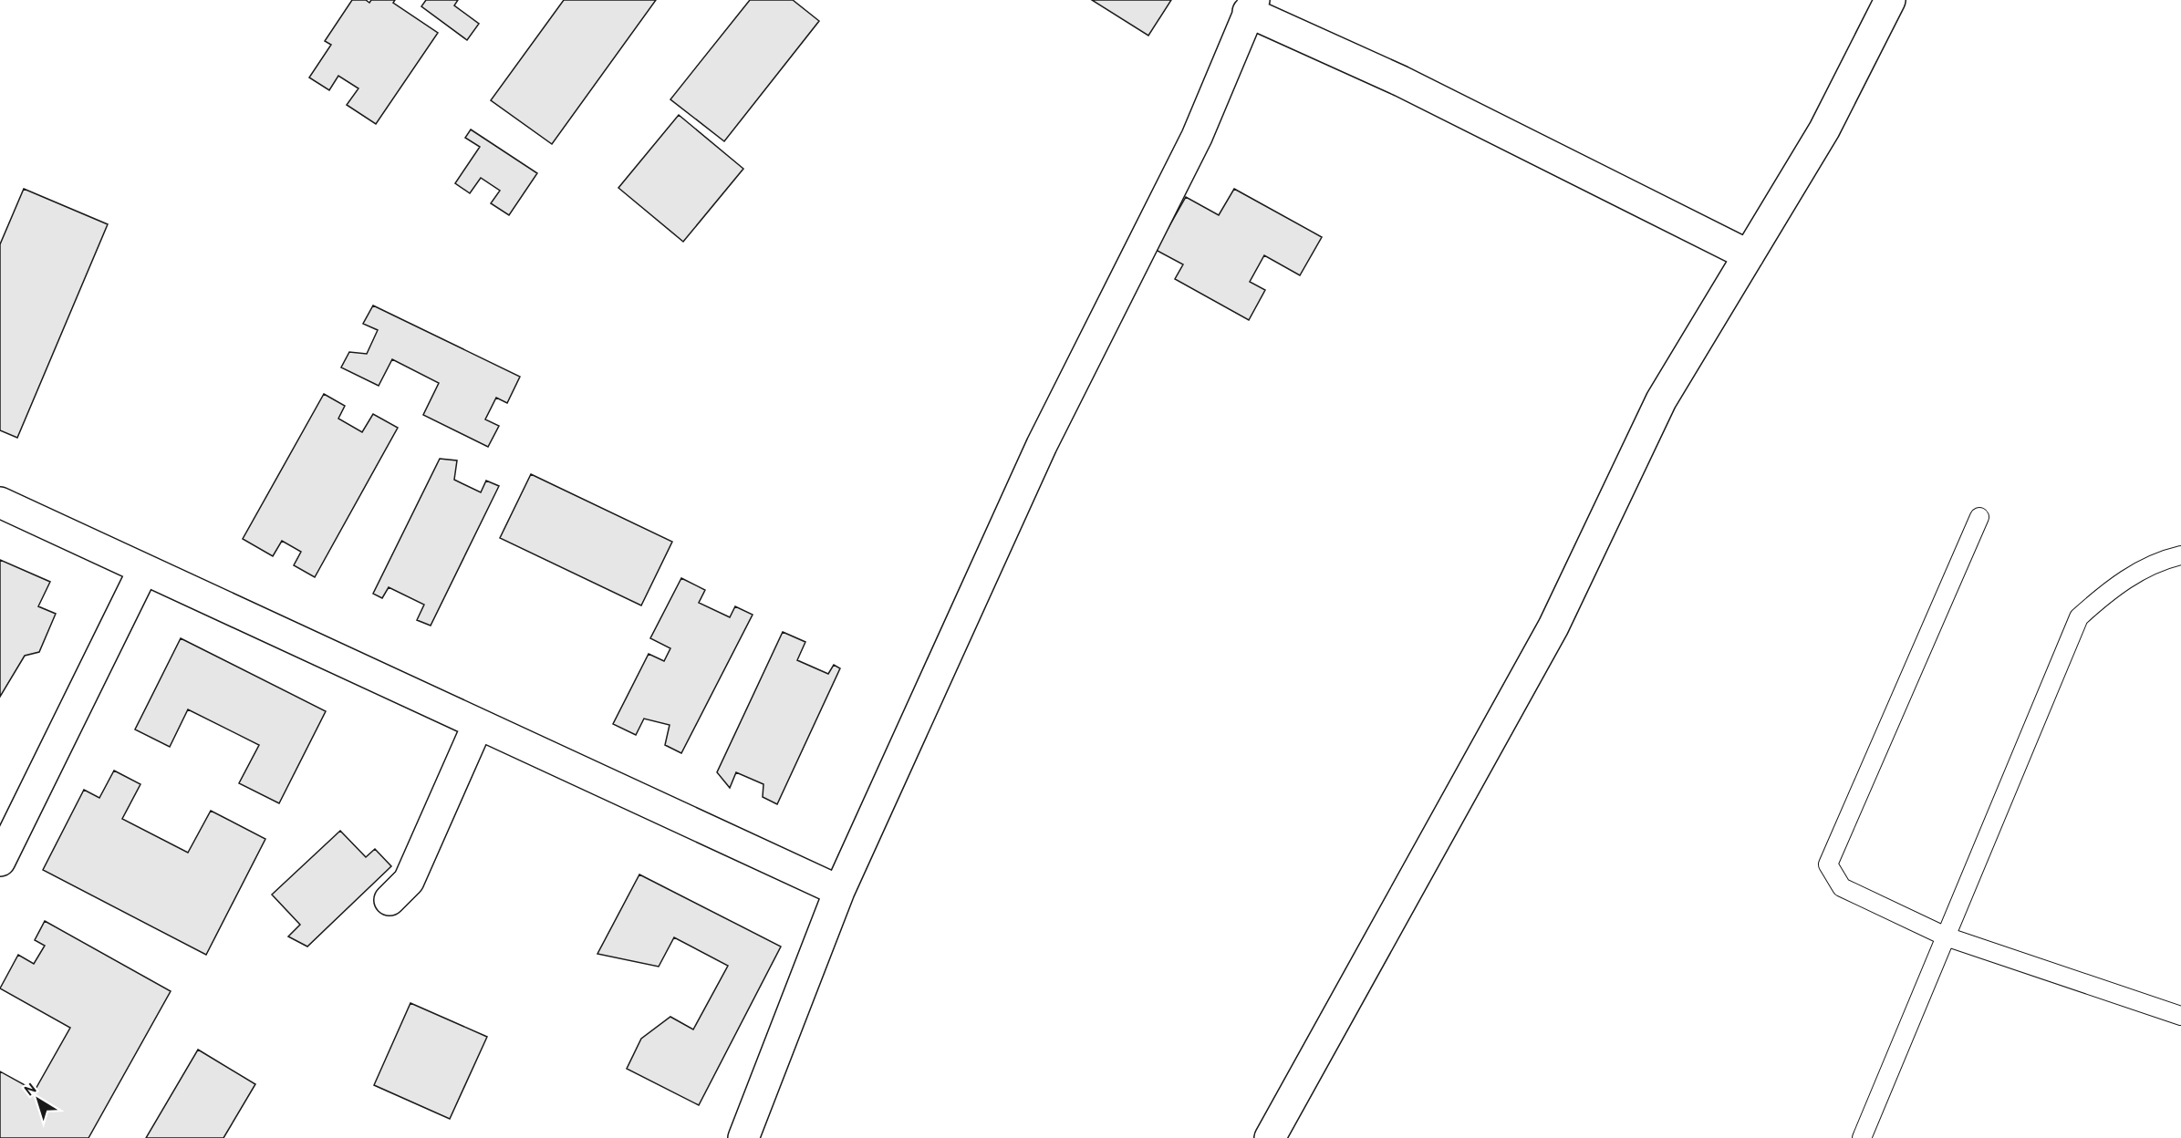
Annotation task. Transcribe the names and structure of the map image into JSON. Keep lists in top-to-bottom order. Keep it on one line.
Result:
{"north":"top left"}
